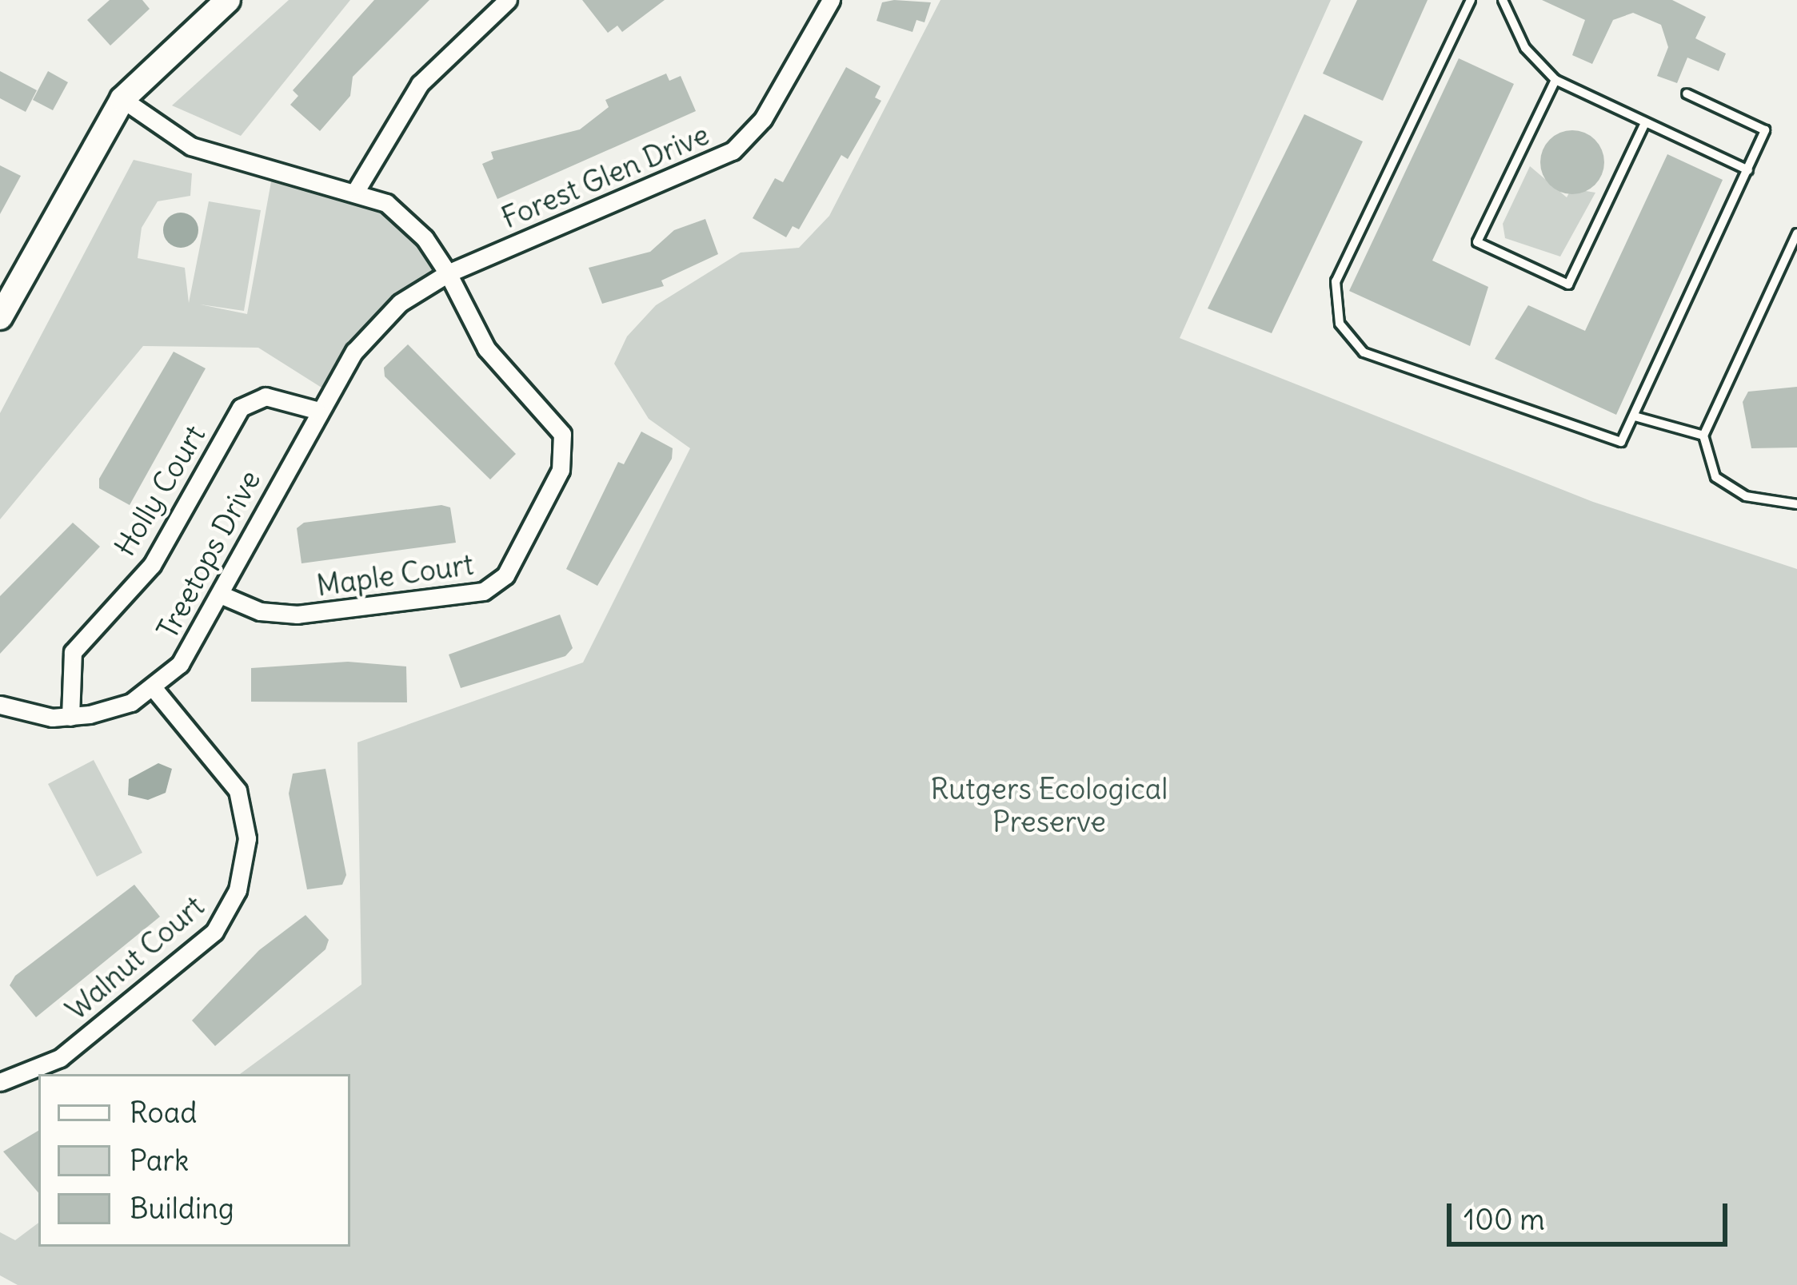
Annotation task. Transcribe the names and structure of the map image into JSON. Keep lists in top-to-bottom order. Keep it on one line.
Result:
{"streets":{"street":["Forest Glen Drive","Holly Court","Treetops Drive","Maple Court","Walnut Court"]},"crossings":[["Forest Glen Drive","Holly Court"],["Forest Glen Drive","Treetops Drive"],["Forest Glen Drive","Maple Court"],["Holly Court","Treetops Drive"],["Treetops Drive","Maple Court"],["Treetops Drive","Walnut Court"]],"parks":["Rutgers Ecological Preserve"],"legend":["Road","Park","Building"],"scale_bar":"100 m"}
